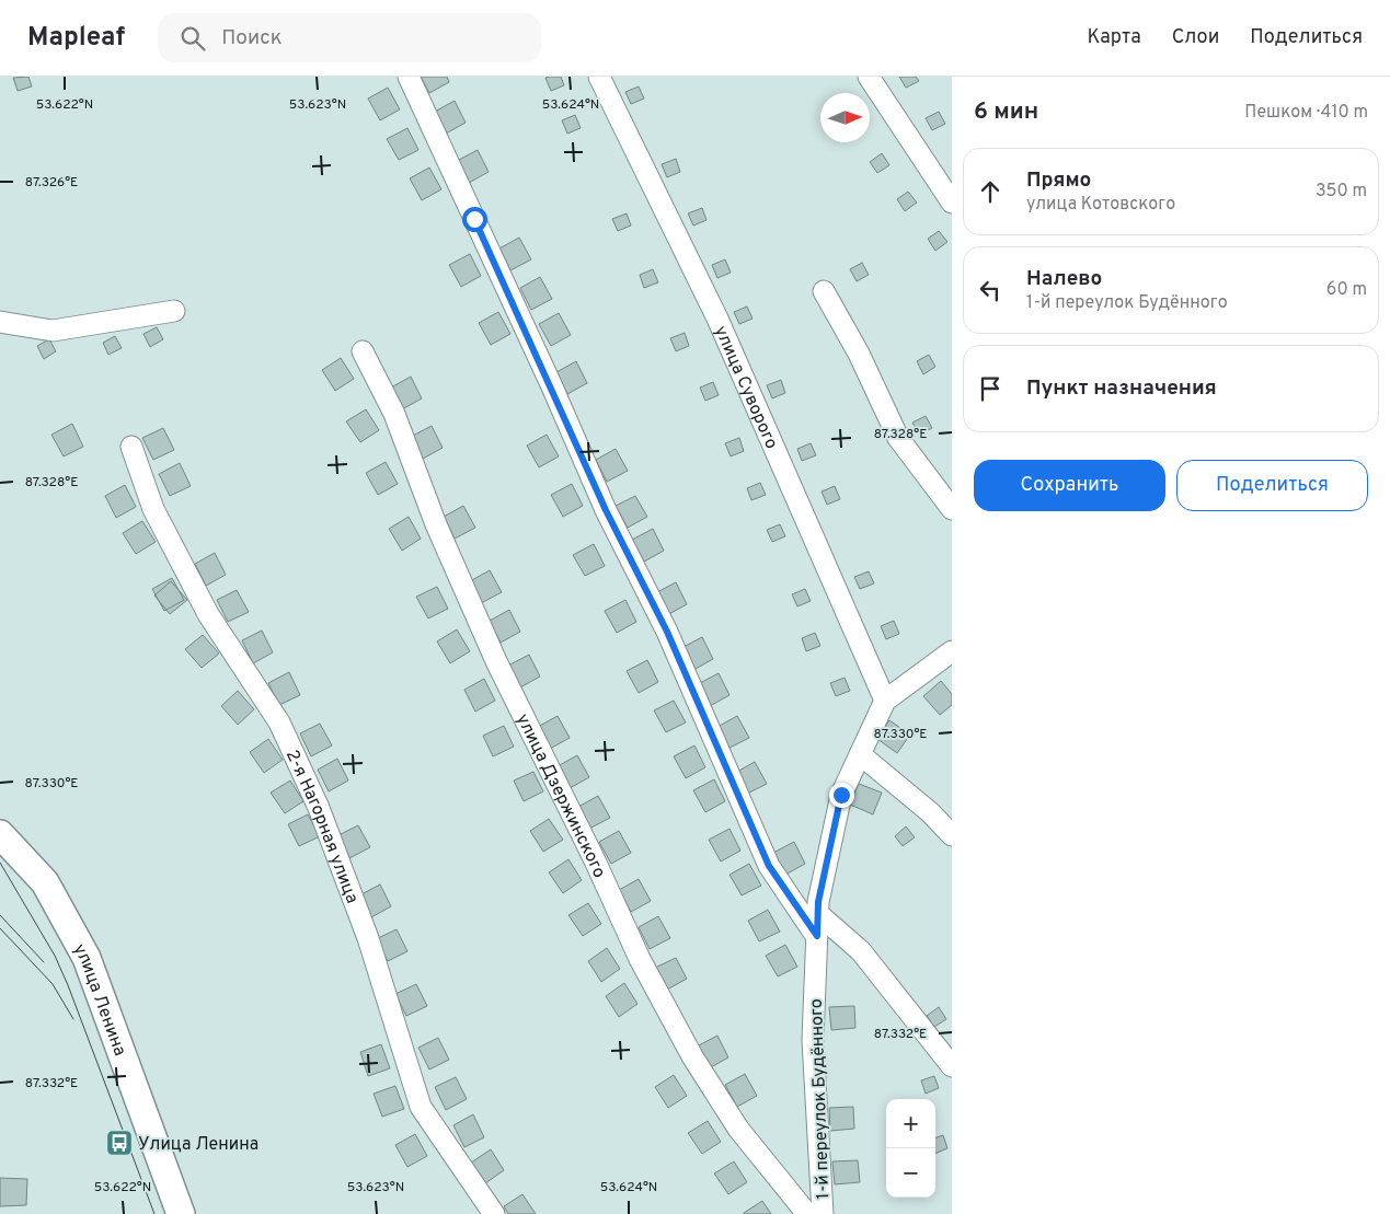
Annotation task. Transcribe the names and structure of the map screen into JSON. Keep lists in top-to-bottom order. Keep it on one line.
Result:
{"streets":{"main road":["улица Ленина"],"street":["улица Суворого","улица Дзержинского","2-я Нагорная улица","1-й переулок Будённого"]},"crossings":[["улица Суворого","1-й переулок Будённого"]],"places":{"bus stop":["Улица Ленина"]},"north":"right","page":{"header":"Mapleaf","search":"Поиск","nav":["Карта","Слои","Поделиться"],"heading":["6 мин","Пешком · 410 m"],"list":[["Прямо","улица Котовского","350 m"],["Налево","1-й переулок Будённого","60 m"],"Пункт назначения"],"buttons":["Сохранить","Поделиться"],"map_buttons":["+","−"]},"coordinates":["53.622°N","53.623°N","53.624°N","87.326°E","87.328°E","87.330°E","87.332°E"]}
